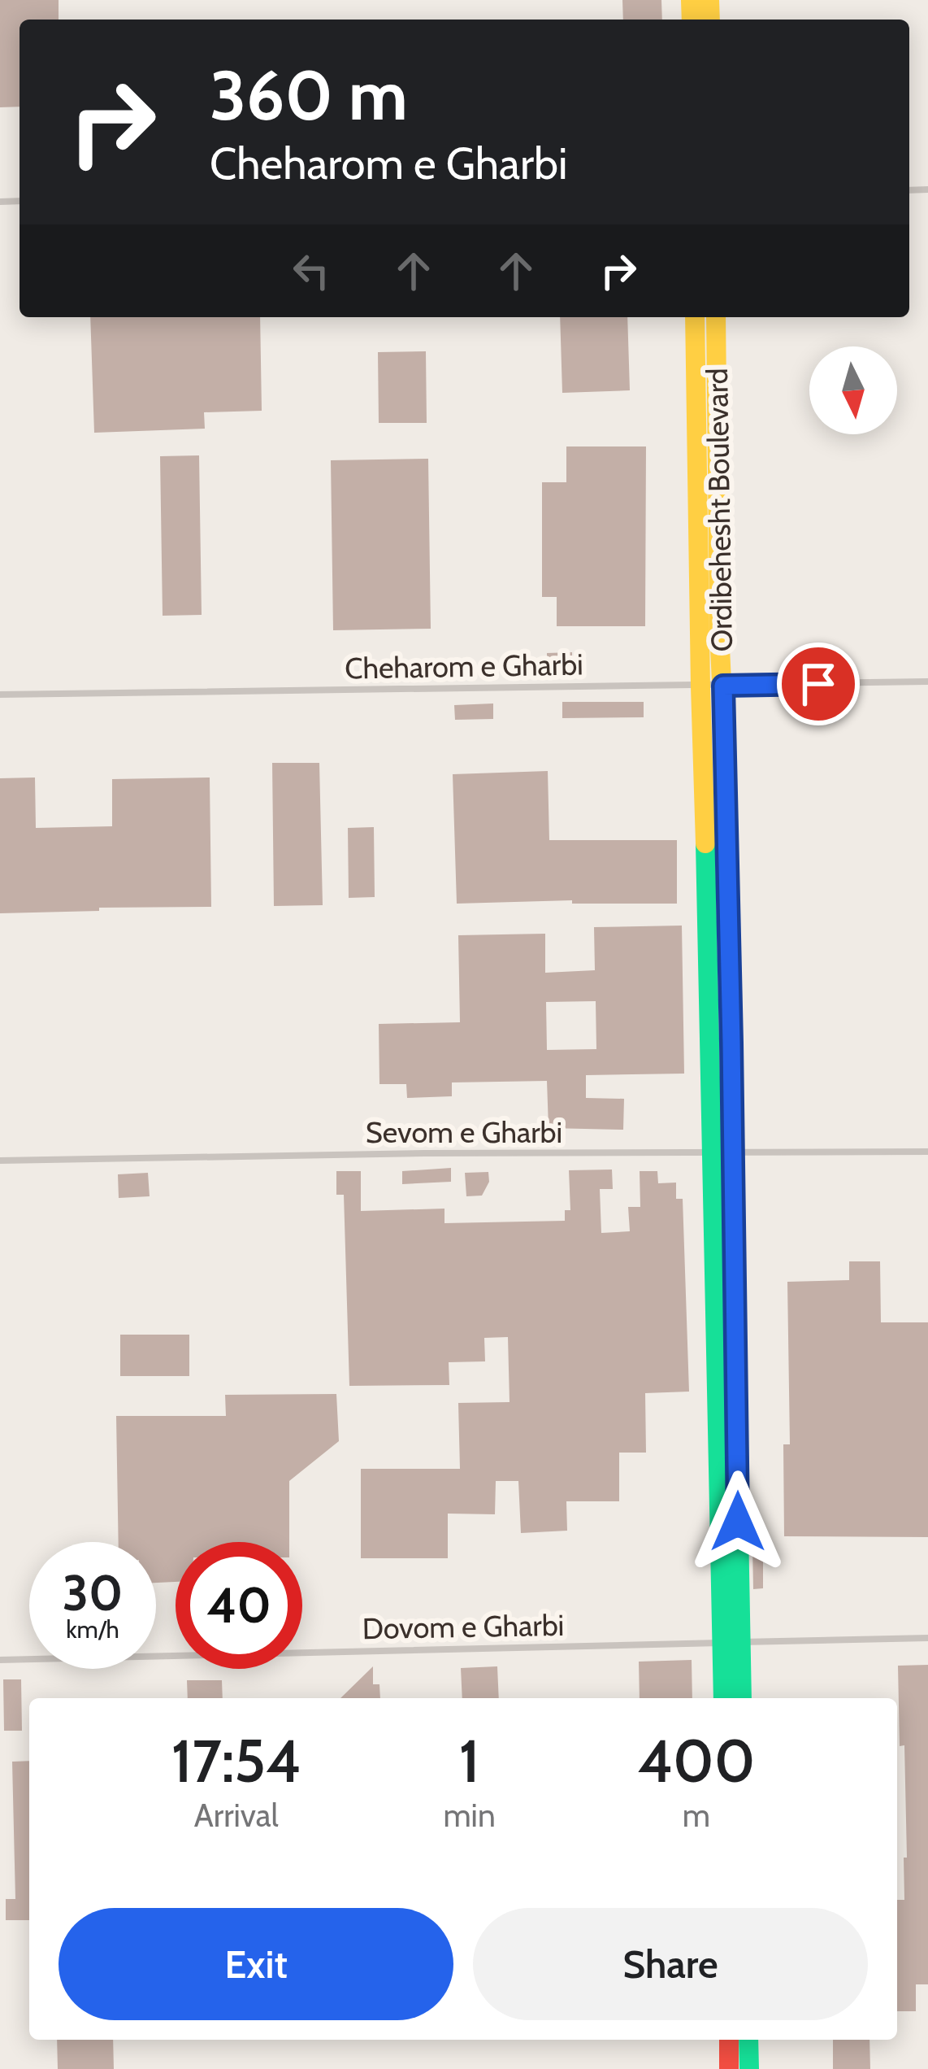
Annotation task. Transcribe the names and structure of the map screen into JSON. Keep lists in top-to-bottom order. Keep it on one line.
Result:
{"streets":{"street":["Ordibehesht Boulevard"],"lane":["Cheharom e Gharbi","Sevom e Gharbi","Dovom e Gharbi"]},"crossings":[["Ordibehesht Boulevard","Cheharom e Gharbi"],["Ordibehesht Boulevard","Sevom e Gharbi"],["Ordibehesht Boulevard","Dovom e Gharbi"]],"north":"bottom","page":{"turn":["360 m","Cheharom e Gharbi"],"speed":"30 km/h","limit":"40","eta":["17:54","Arrival","1","min","400","m"],"buttons":["Exit","Share"]}}
